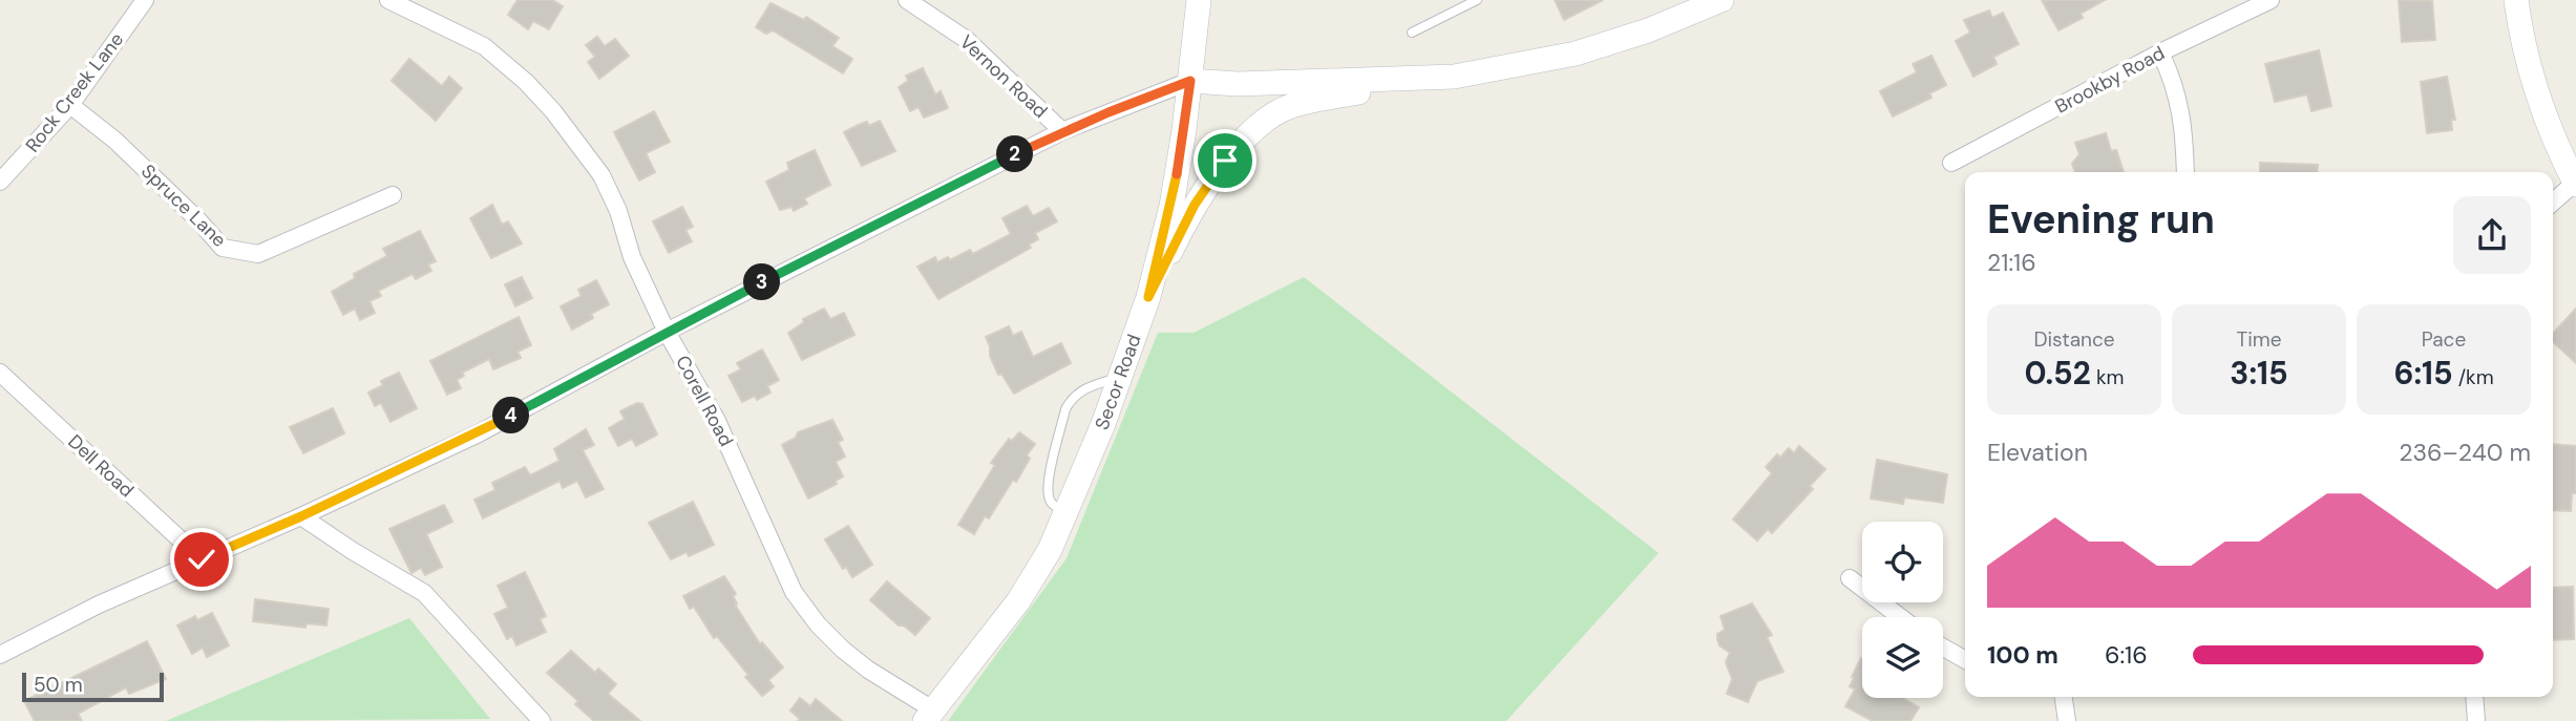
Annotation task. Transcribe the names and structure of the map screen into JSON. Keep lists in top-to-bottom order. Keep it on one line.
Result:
{"streets":{"main road":["Secor Road"],"street":["Vernon Road","Brookby Road","Rock Creek Lane","Spruce Lane","Corell Road","Dell Road"]},"crossings":[["Rock Creek Lane","Spruce Lane"],["Secor Road","Corell Road"]],"scale_bar":"50 m","page":{"pins":["2","3","4"],"heading":["Evening run","21:16"],"stats":[["Distance","0.52 km"],["Time","3:15"],["Pace","6:15 /km"]],"chart":["Elevation","236–240 m"],"list":[{"name":"100 m","note":"6:16"}],"scale":"50 m"}}
